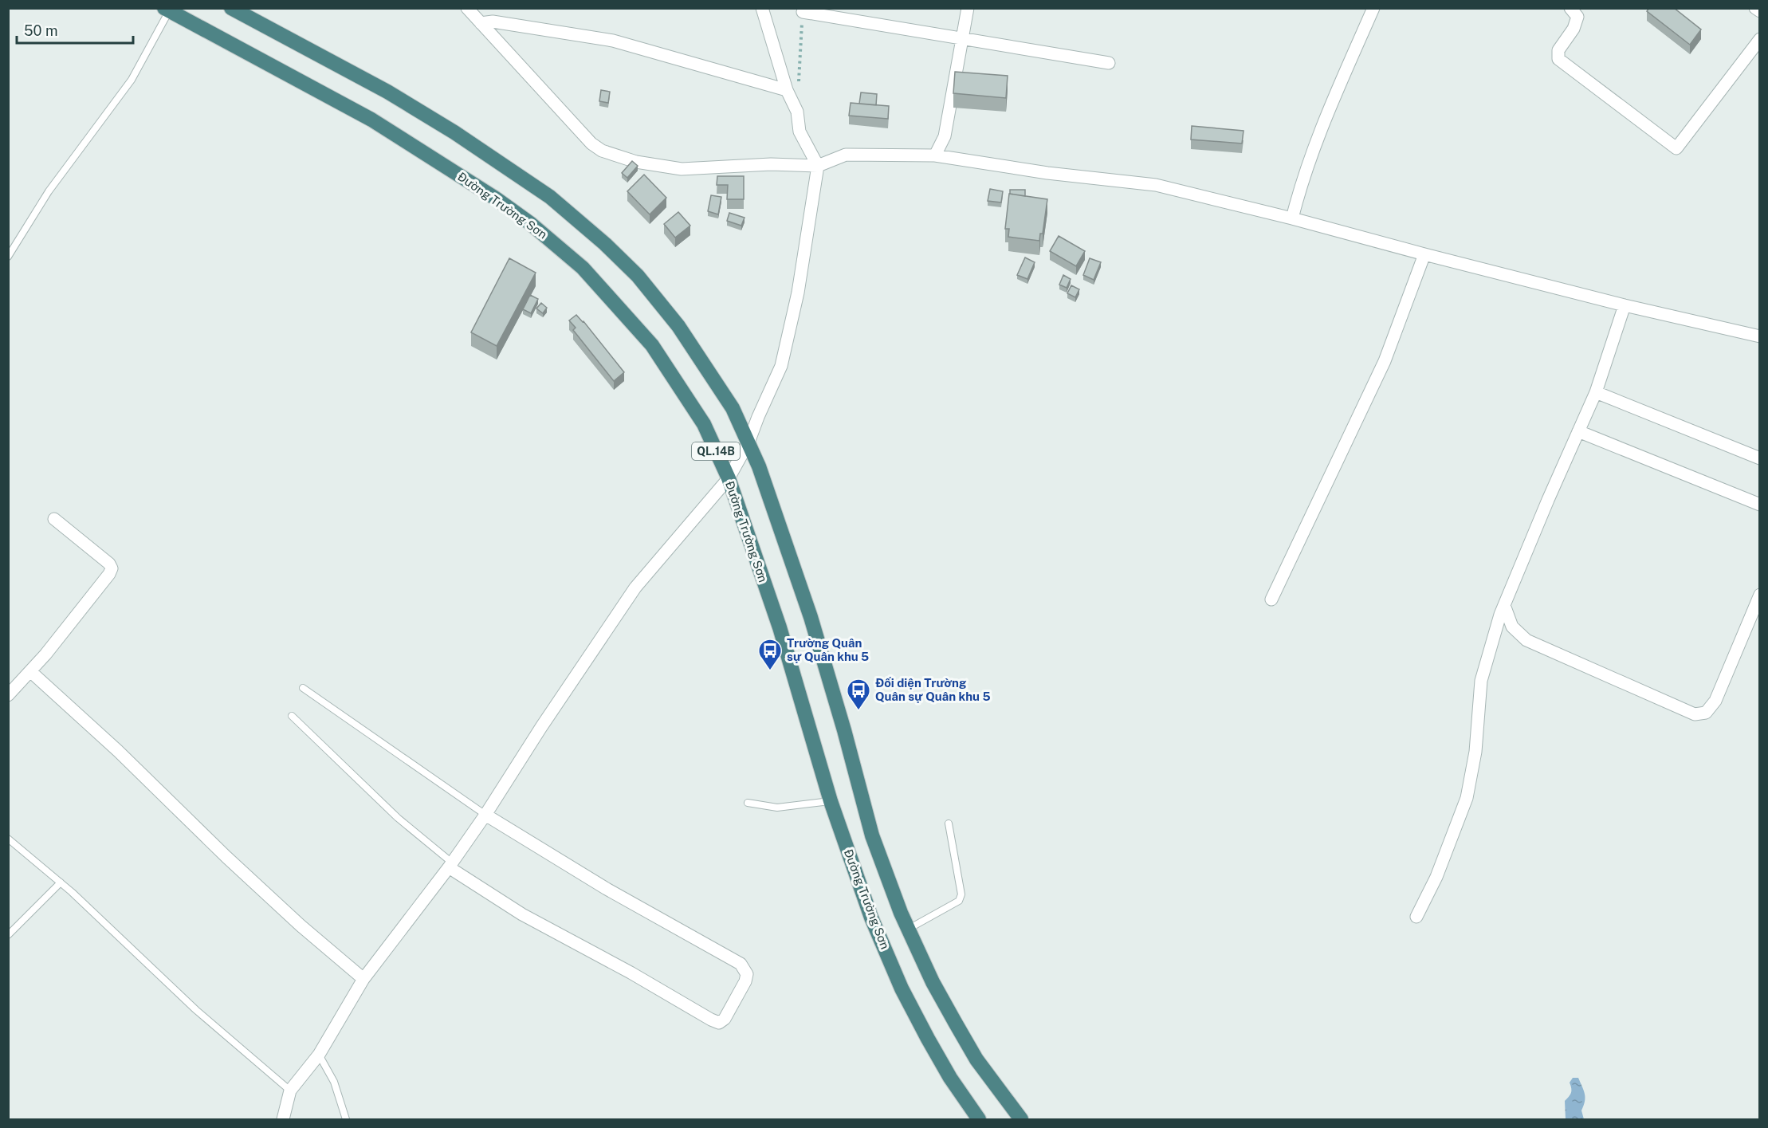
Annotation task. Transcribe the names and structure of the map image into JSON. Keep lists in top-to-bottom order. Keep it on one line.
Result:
{"streets":{"highway":["Đường Trường Sơn","QL.14B"]},"places":{"bus stop":["Trường Quân sự Quân khu 5","Đối diện Trường Quân sự Quân khu 5"]},"scale_bar":"50 m"}
